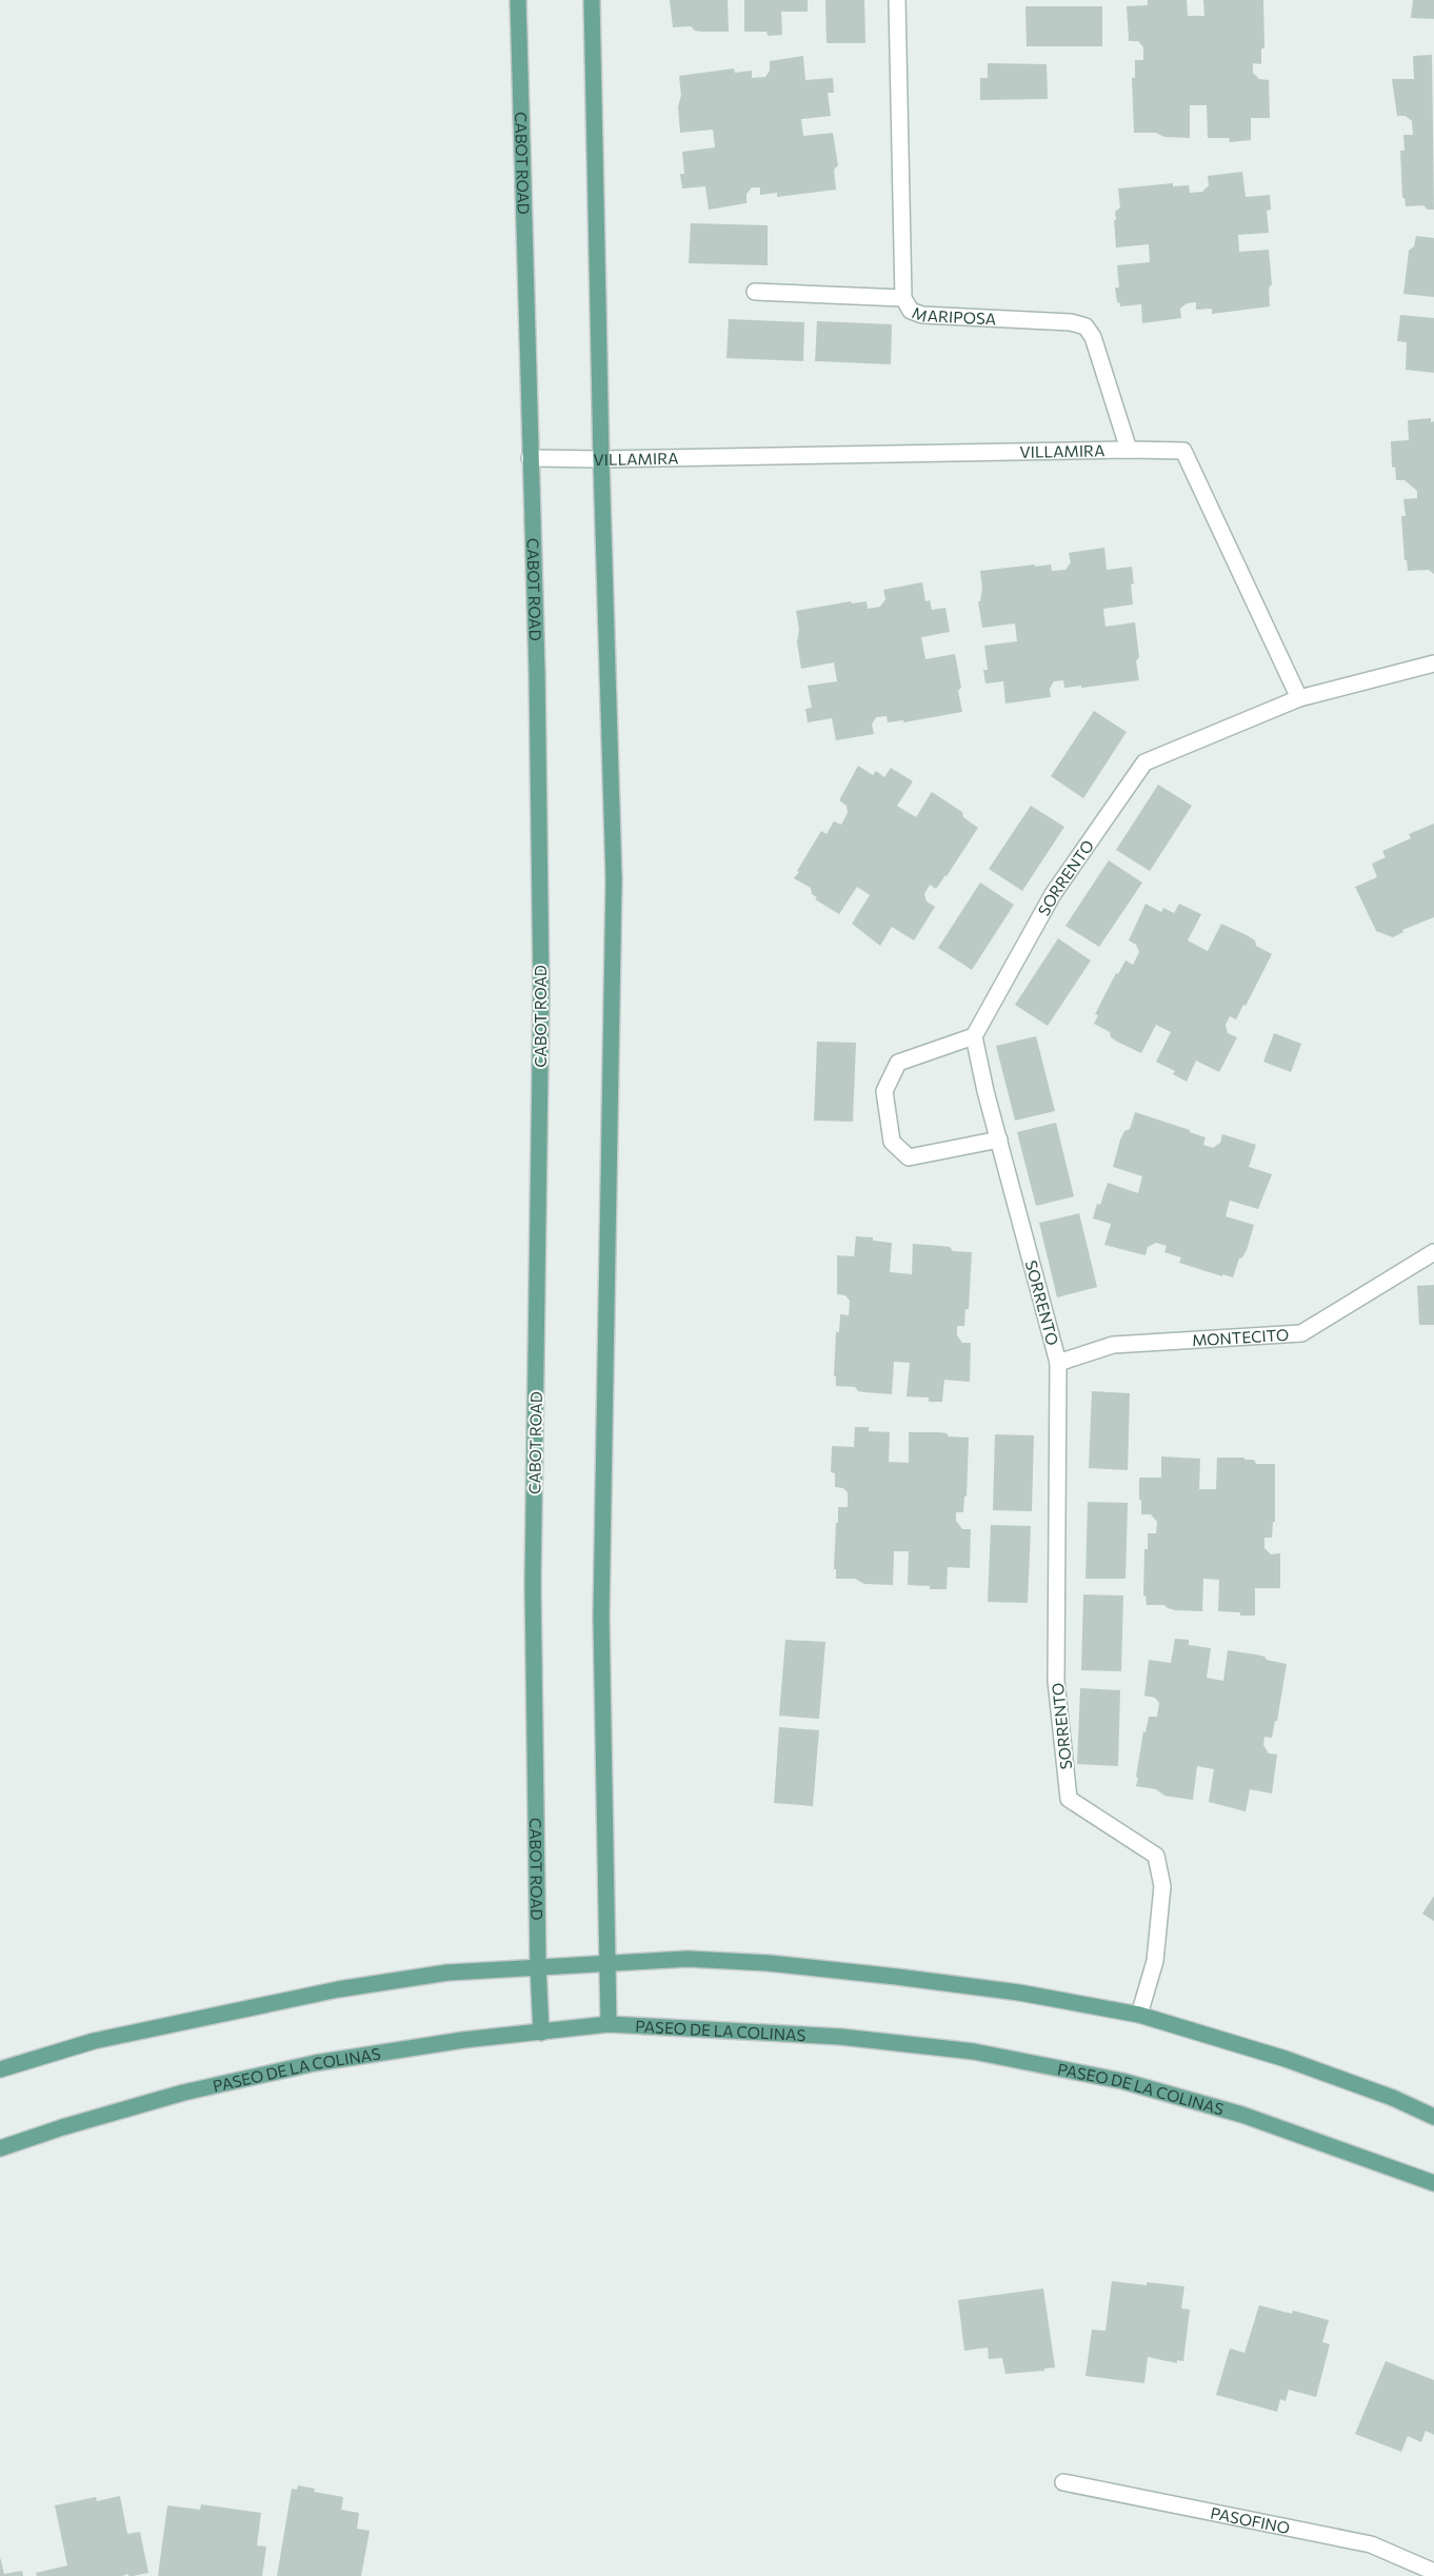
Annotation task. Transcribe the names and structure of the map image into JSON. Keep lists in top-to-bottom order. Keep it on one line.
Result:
{"streets":{"main road":["CABOT ROAD","PASEO DE LA COLINAS"],"street":["MARIPOSA","VILLAMIRA","SORRENTO","MONTECITO","PASOFINO"]},"crossings":[["CABOT ROAD","VILLAMIRA"],["CABOT ROAD","PASEO DE LA COLINAS"],["MARIPOSA","VILLAMIRA"],["VILLAMIRA","SORRENTO"],["SORRENTO","MONTECITO"]]}
